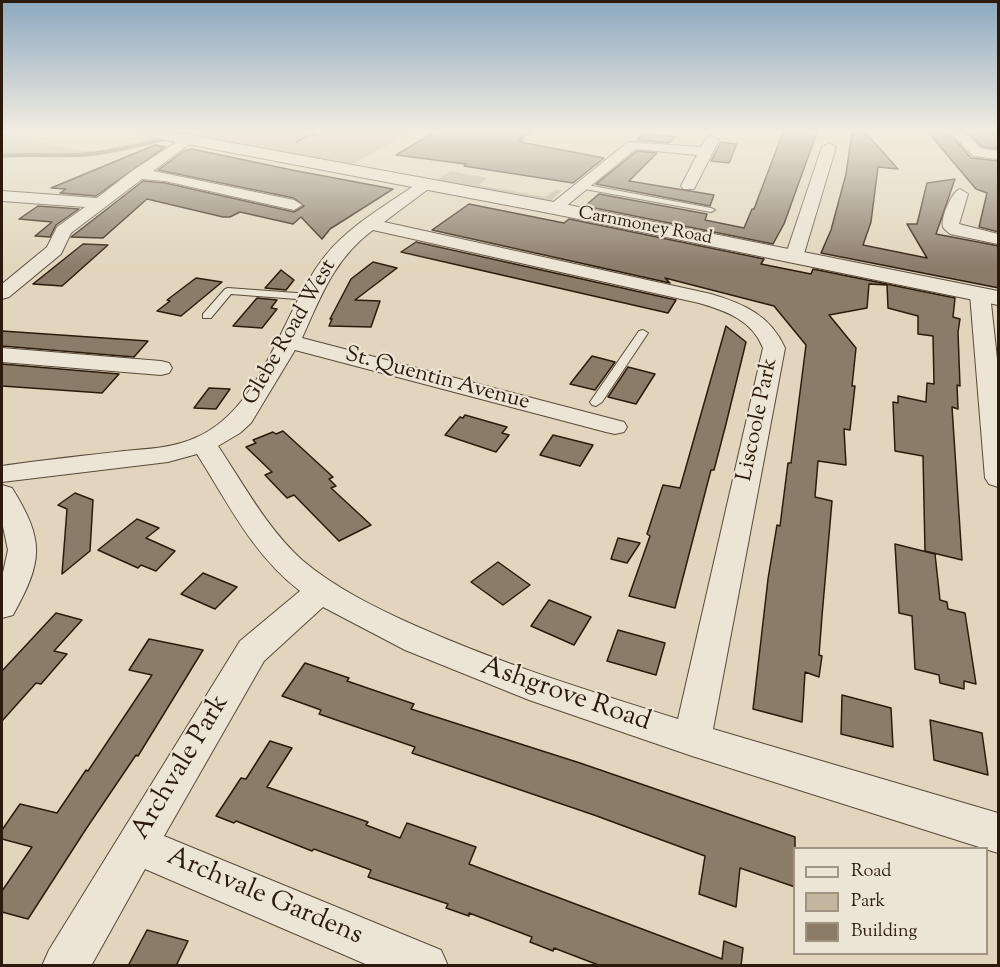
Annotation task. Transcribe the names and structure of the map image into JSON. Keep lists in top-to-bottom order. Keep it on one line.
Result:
{"streets":{"street":["Carnmoney Road","Glebe Road West","St. Quentin Avenue","Liscoole Park","Ashgrove Road","Archvale Park","Archvale Gardens"]},"crossings":[["Carnmoney Road","Glebe Road West"],["Glebe Road West","St. Quentin Avenue"],["Glebe Road West","Liscoole Park"],["Glebe Road West","Ashgrove Road"],["Liscoole Park","Ashgrove Road"],["Ashgrove Road","Archvale Park"],["Archvale Park","Archvale Gardens"]],"legend":["Road","Park","Building"]}
